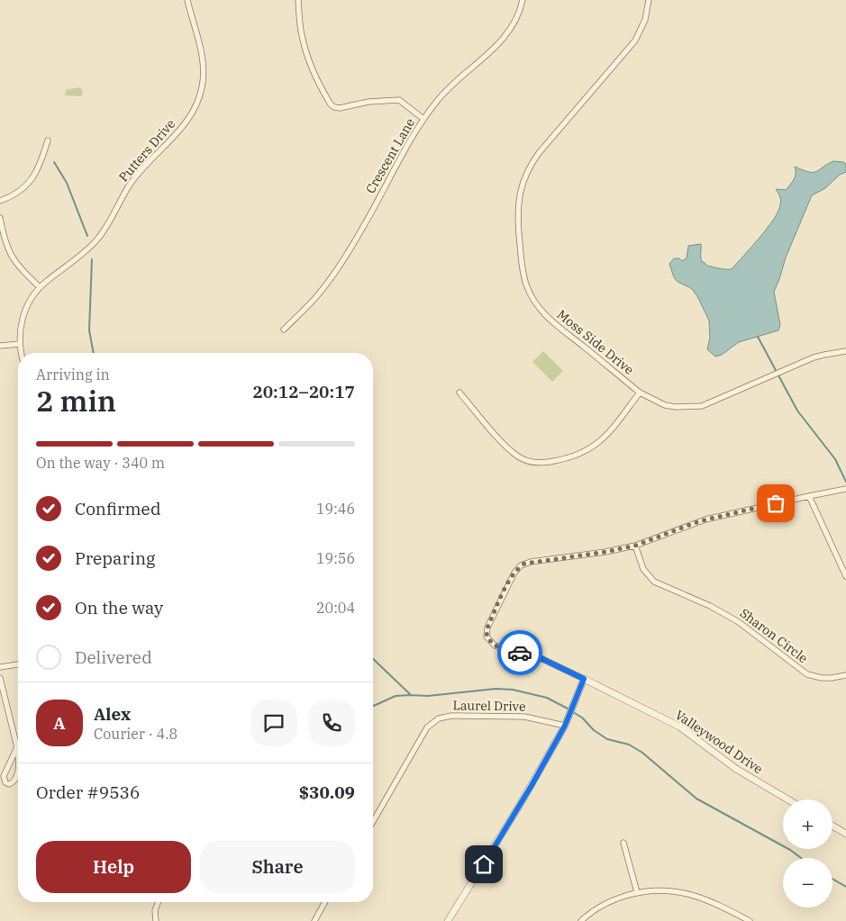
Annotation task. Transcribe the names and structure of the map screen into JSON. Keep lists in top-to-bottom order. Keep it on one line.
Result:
{"streets":{"street":["Putters Drive","Crescent Lane","Moss Side Drive","Sharon Circle","Laurel Drive","Valleywood Drive"]},"crossings":[["Sharon Circle","Valleywood Drive"]],"page":{"heading":["2 min","Arriving in","20:12–20:17"],"panel":["Alex","Courier · 4.8","Order #9536","$30.09"],"bar":"On the way · 340 m","list":[["Confirmed","19:46"],["Preparing","19:56"],["On the way","20:04"],"Delivered"],"round":"A","map_buttons":["+","−"],"buttons":["Help","Share"]}}
